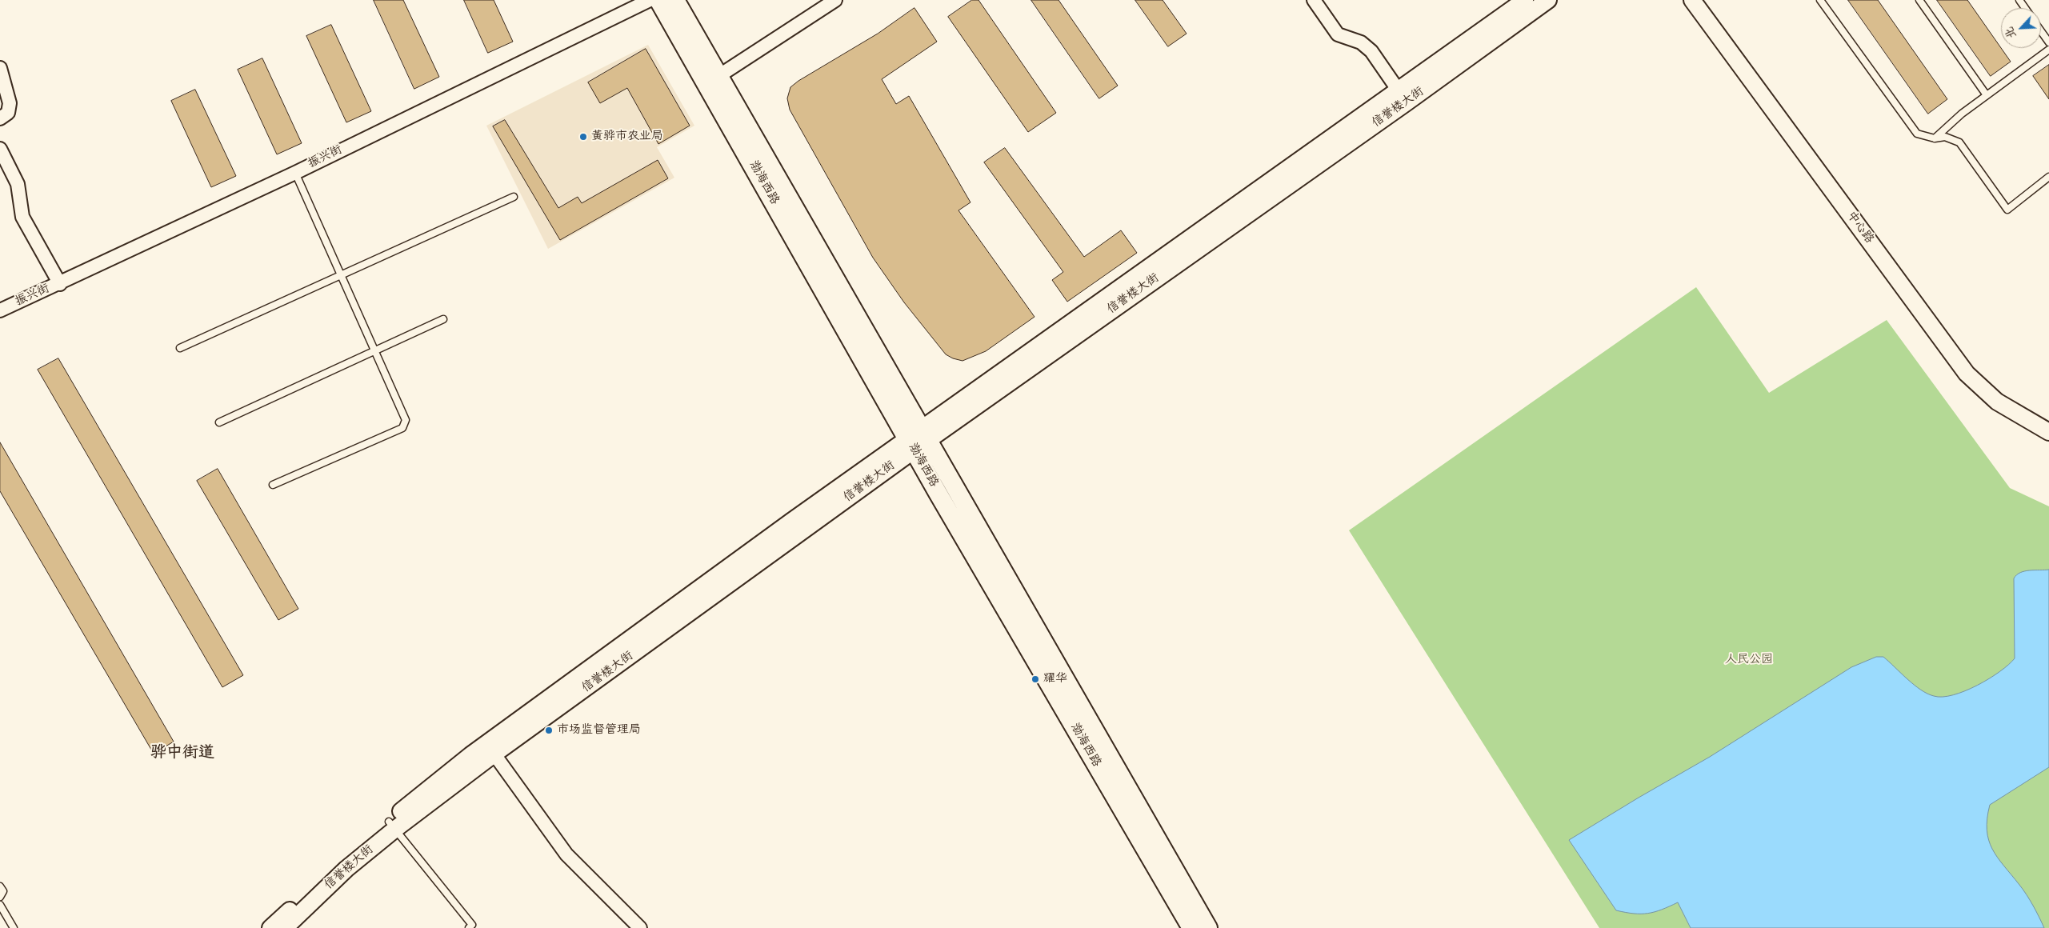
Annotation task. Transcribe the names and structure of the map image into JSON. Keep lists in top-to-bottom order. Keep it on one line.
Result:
{"streets":{"main road":["渤海西路"],"street":["信誉楼大街","振兴街","中心路"]},"crossings":[["信誉楼大街","渤海西路"]],"districts":["骅中街道"],"parks":["人民公园"],"places":["黄骅市农业局","耀华","市场监督管理局"],"north":"bottom left"}
